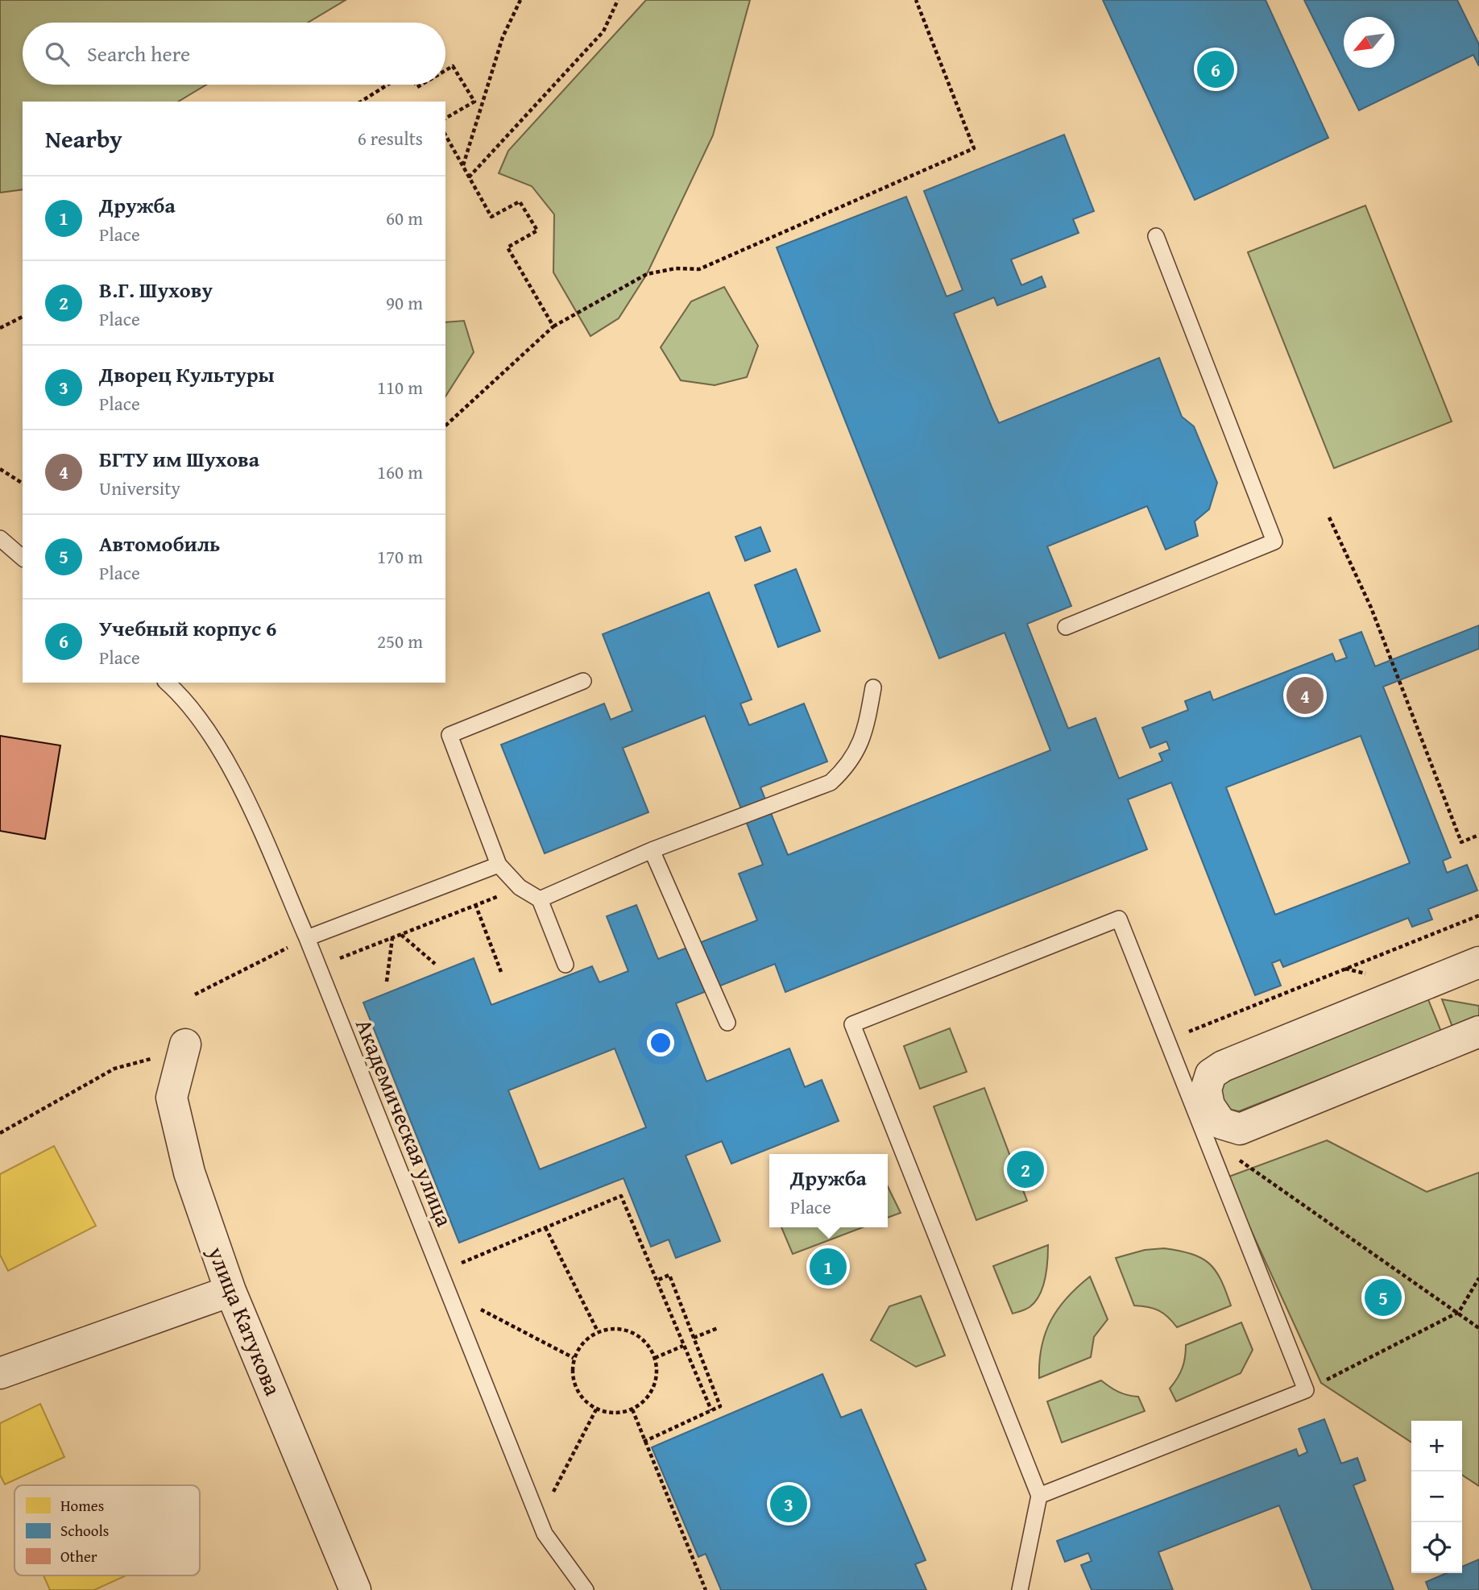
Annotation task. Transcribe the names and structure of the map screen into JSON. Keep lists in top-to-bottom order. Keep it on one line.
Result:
{"streets":{"street":["улица Катукова"],"lane":["Академическая улица"]},"legend":["Homes","Schools","Other"],"north":"bottom left","page":{"search":"Search here","pins":["6","4","2","1","5","3"],"heading":["Nearby","6 results"],"list":[{"mark":"1","name":"Дружба","note":"Place","value":"60 m"},{"mark":"2","name":"В.Г. Шухову","note":"Place","value":"90 m"},{"mark":"3","name":"Дворец Культуры","note":"Place","value":"110 m"},{"mark":"4","name":"БГТУ им Шухова","note":"University","value":"160 m"},{"mark":"5","name":"Автомобиль","note":"Place","value":"170 m"},{"mark":"6","name":"Учебный корпус 6","note":"Place","value":"250 m"}],"popup":["Дружба","Place"],"map_buttons":["+","−"]}}
